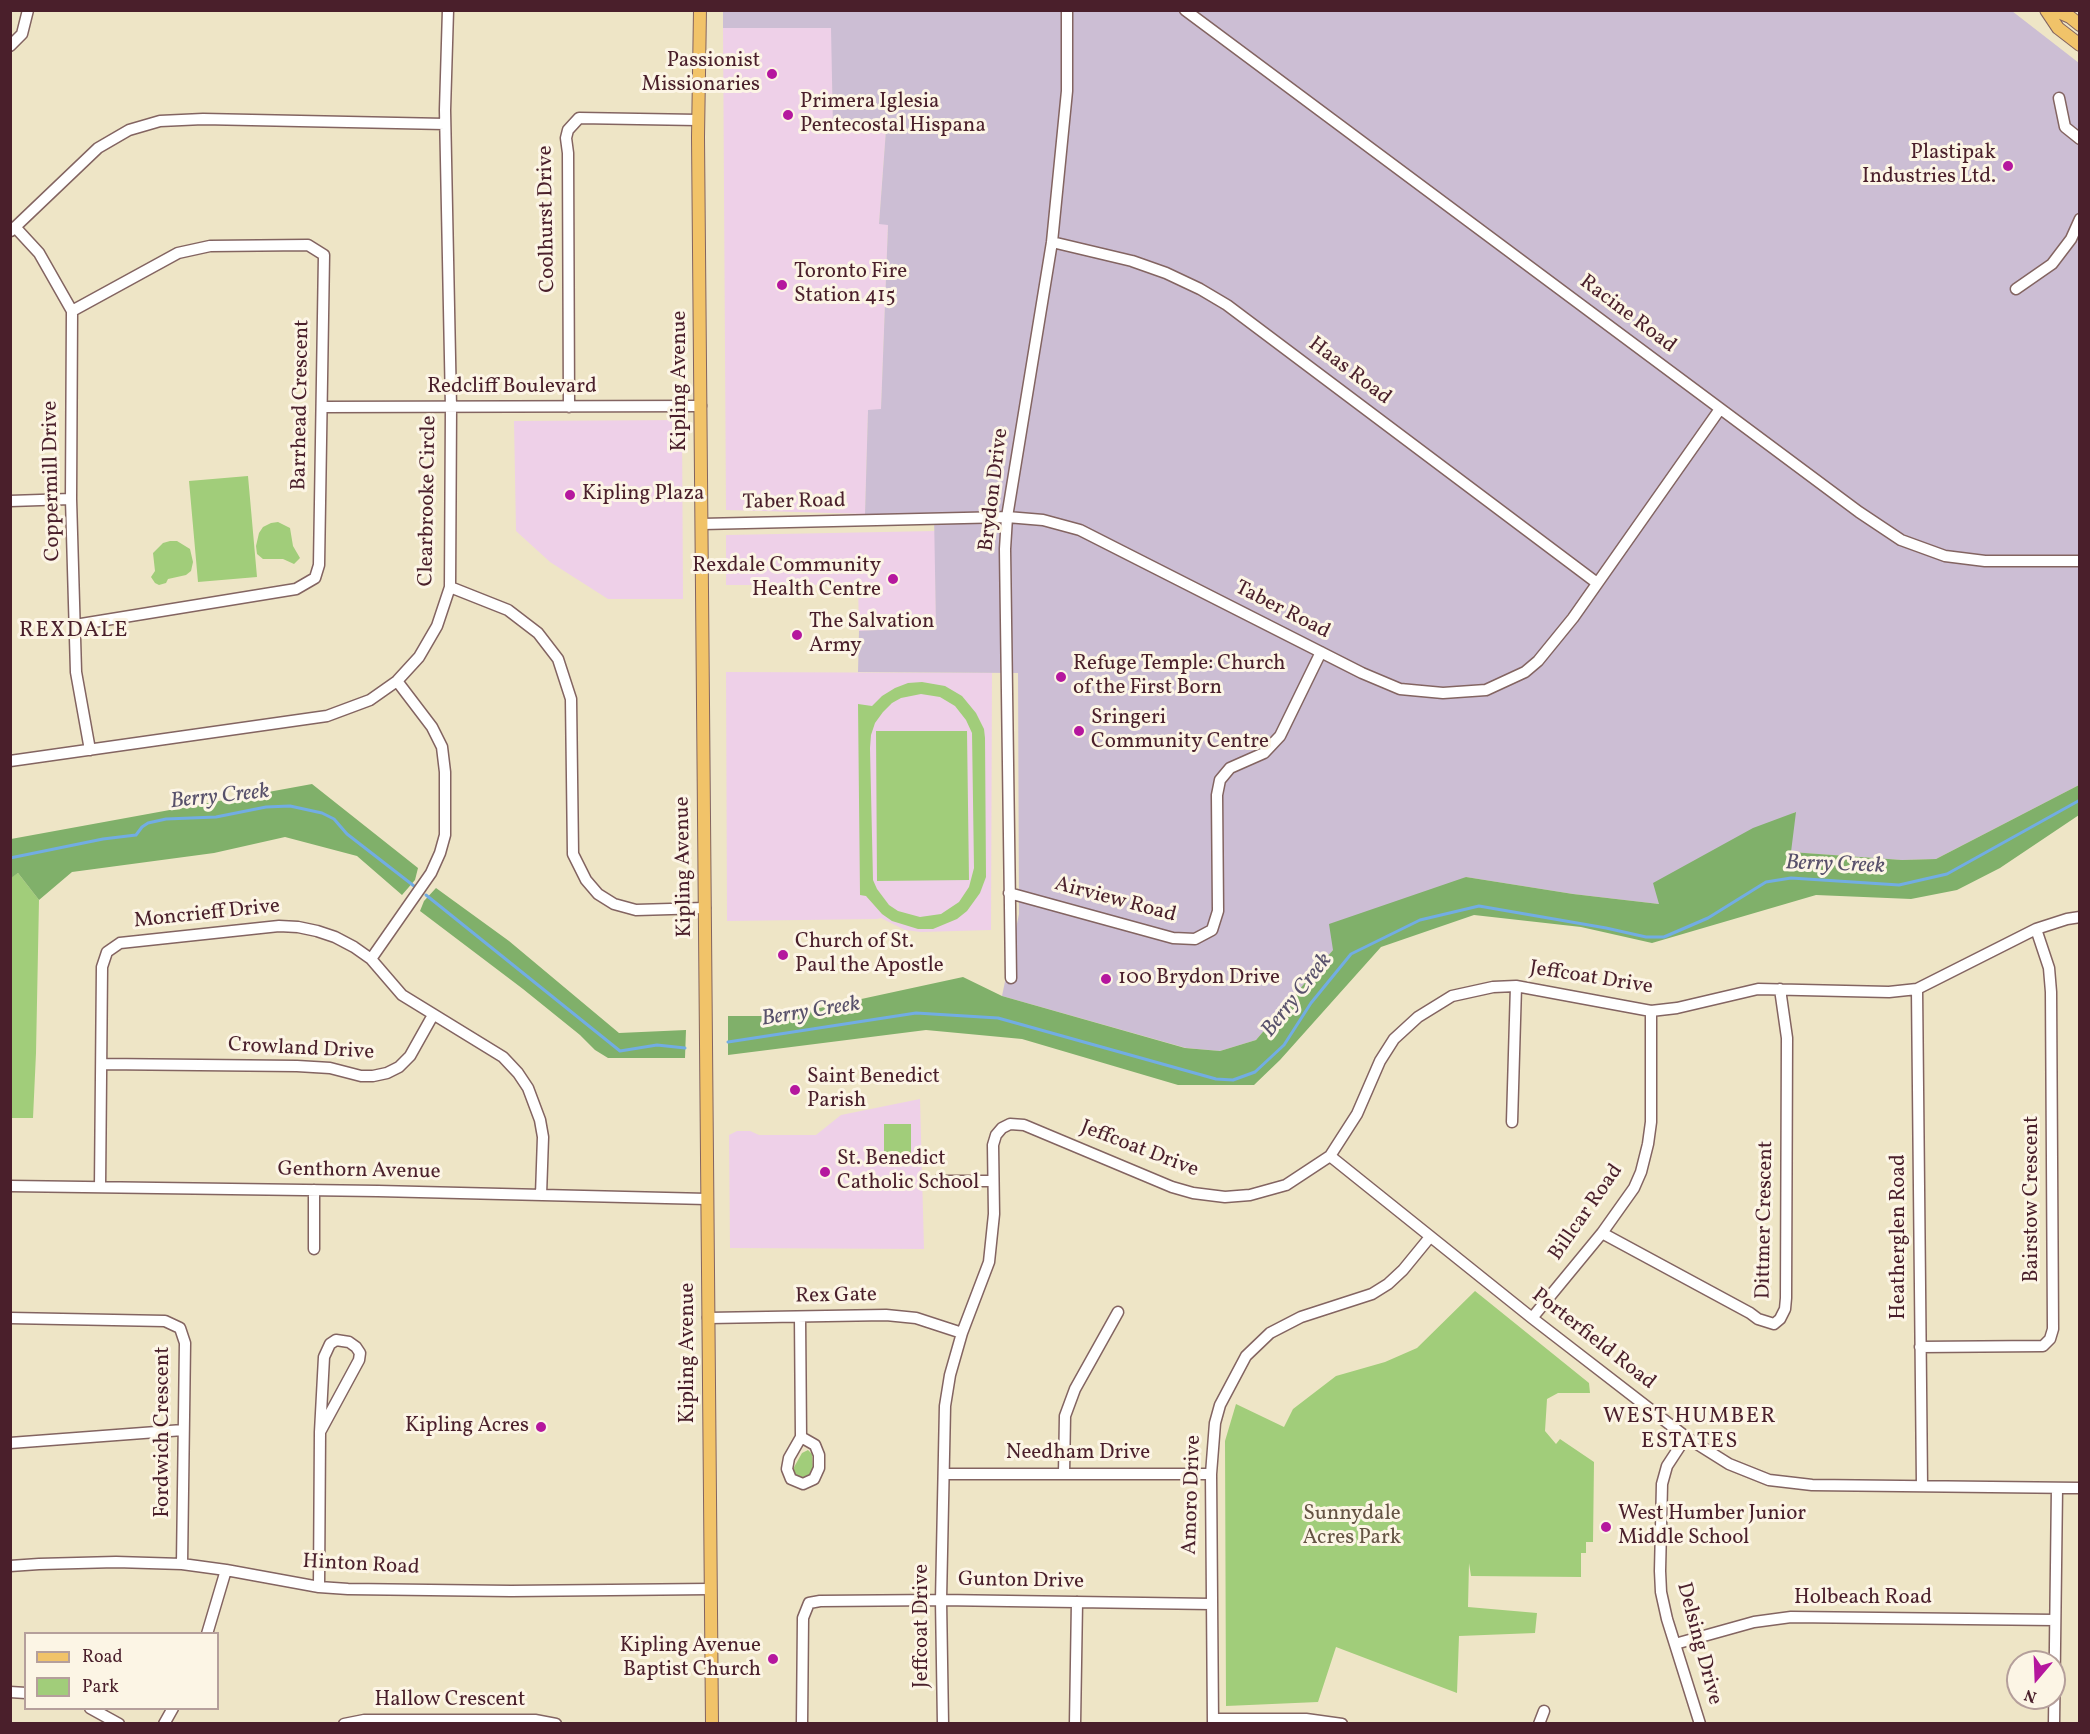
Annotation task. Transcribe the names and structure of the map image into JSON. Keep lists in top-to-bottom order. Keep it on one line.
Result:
{"streets":{"main road":["Kipling Avenue"],"street":["Coolhurst Drive","Racine Road","Haas Road","Redcliff Boulevard","Barrhead Crescent","Coppermill Drive","Brydon Drive","Clearbrooke Circle","Taber Road","Airview Road","Moncrieff Drive","Jeffcoat Drive","Crowland Drive","Genthorn Avenue","Bairstow Crescent","Billcar Road","Dittmer Crescent","Heatherglen Road","Rex Gate","Porterfield Road","Fordwich Crescent","Needham Drive","Amoro Drive","Hinton Road","Gunton Drive","Holbeach Road","Delsing Drive","Hallow Crescent"]},"crossings":[["Coolhurst Drive","Kipling Avenue"],["Coolhurst Drive","Redcliff Boulevard"],["Racine Road","Taber Road"],["Haas Road","Brydon Drive"],["Haas Road","Taber Road"],["Kipling Avenue","Redcliff Boulevard"],["Kipling Avenue","Taber Road"],["Kipling Avenue","Genthorn Avenue"],["Kipling Avenue","Rex Gate"],["Kipling Avenue","Hinton Road"],["Redcliff Boulevard","Barrhead Crescent"],["Redcliff Boulevard","Clearbrooke Circle"],["Barrhead Crescent","Coppermill Drive"],["Coppermill Drive","Clearbrooke Circle"],["Brydon Drive","Taber Road"],["Brydon Drive","Airview Road"],["Taber Road","Airview Road"],["Moncrieff Drive","Crowland Drive"],["Moncrieff Drive","Genthorn Avenue"],["Jeffcoat Drive","Bairstow Crescent"],["Jeffcoat Drive","Billcar Road"],["Jeffcoat Drive","Dittmer Crescent"],["Jeffcoat Drive","Heatherglen Road"],["Jeffcoat Drive","Rex Gate"],["Jeffcoat Drive","Porterfield Road"],["Jeffcoat Drive","Needham Drive"],["Jeffcoat Drive","Gunton Drive"],["Bairstow Crescent","Heatherglen Road"],["Billcar Road","Dittmer Crescent"],["Billcar Road","Porterfield Road"],["Heatherglen Road","Porterfield Road"],["Porterfield Road","Amoro Drive"],["Porterfield Road","Delsing Drive"],["Fordwich Crescent","Hinton Road"],["Needham Drive","Amoro Drive"],["Amoro Drive","Gunton Drive"],["Holbeach Road","Delsing Drive"]],"districts":["REXDALE","WEST HUMBER ESTATES"],"water":["Berry Creek"],"parks":["Sunnydale Acres Park"],"places":["Passionist Missionaries","Primera Iglesia Pentecostal Hispana","Plastipak Industries Ltd.","Toronto Fire Station 415","Kipling Plaza","Rexdale Community Health Centre","The Salvation Army","Refuge Temple: Church of the First Born","Sringeri Community Centre","Church of St. Paul the Apostle","100 Brydon Drive","Saint Benedict Parish","St. Benedict Catholic School","Kipling Acres","West Humber Junior Middle School","Kipling Avenue Baptist Church"],"legend":["Road","Park"],"north":"bottom"}
